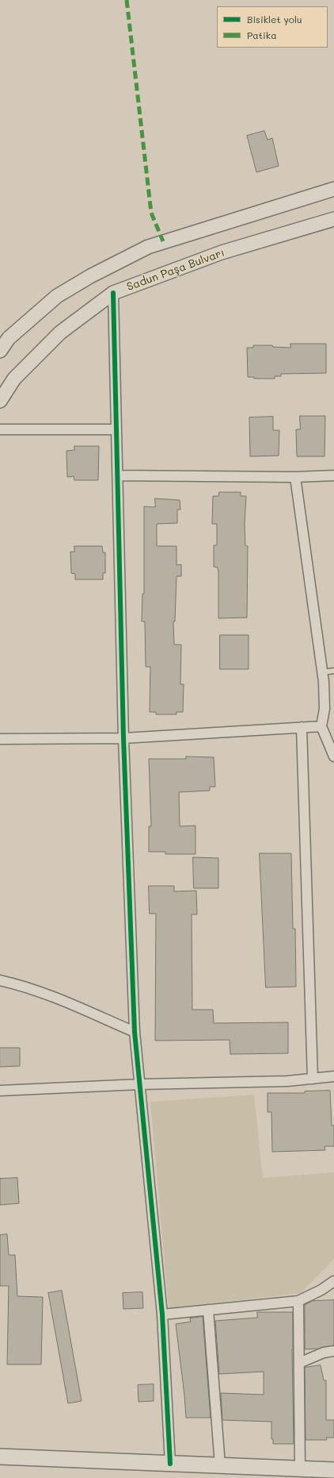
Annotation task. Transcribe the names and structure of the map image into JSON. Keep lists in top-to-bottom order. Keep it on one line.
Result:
{"streets":{"main road":["Sadun Paşa Bulvarı"]},"legend":["Bisiklet yolu","Patika"]}
